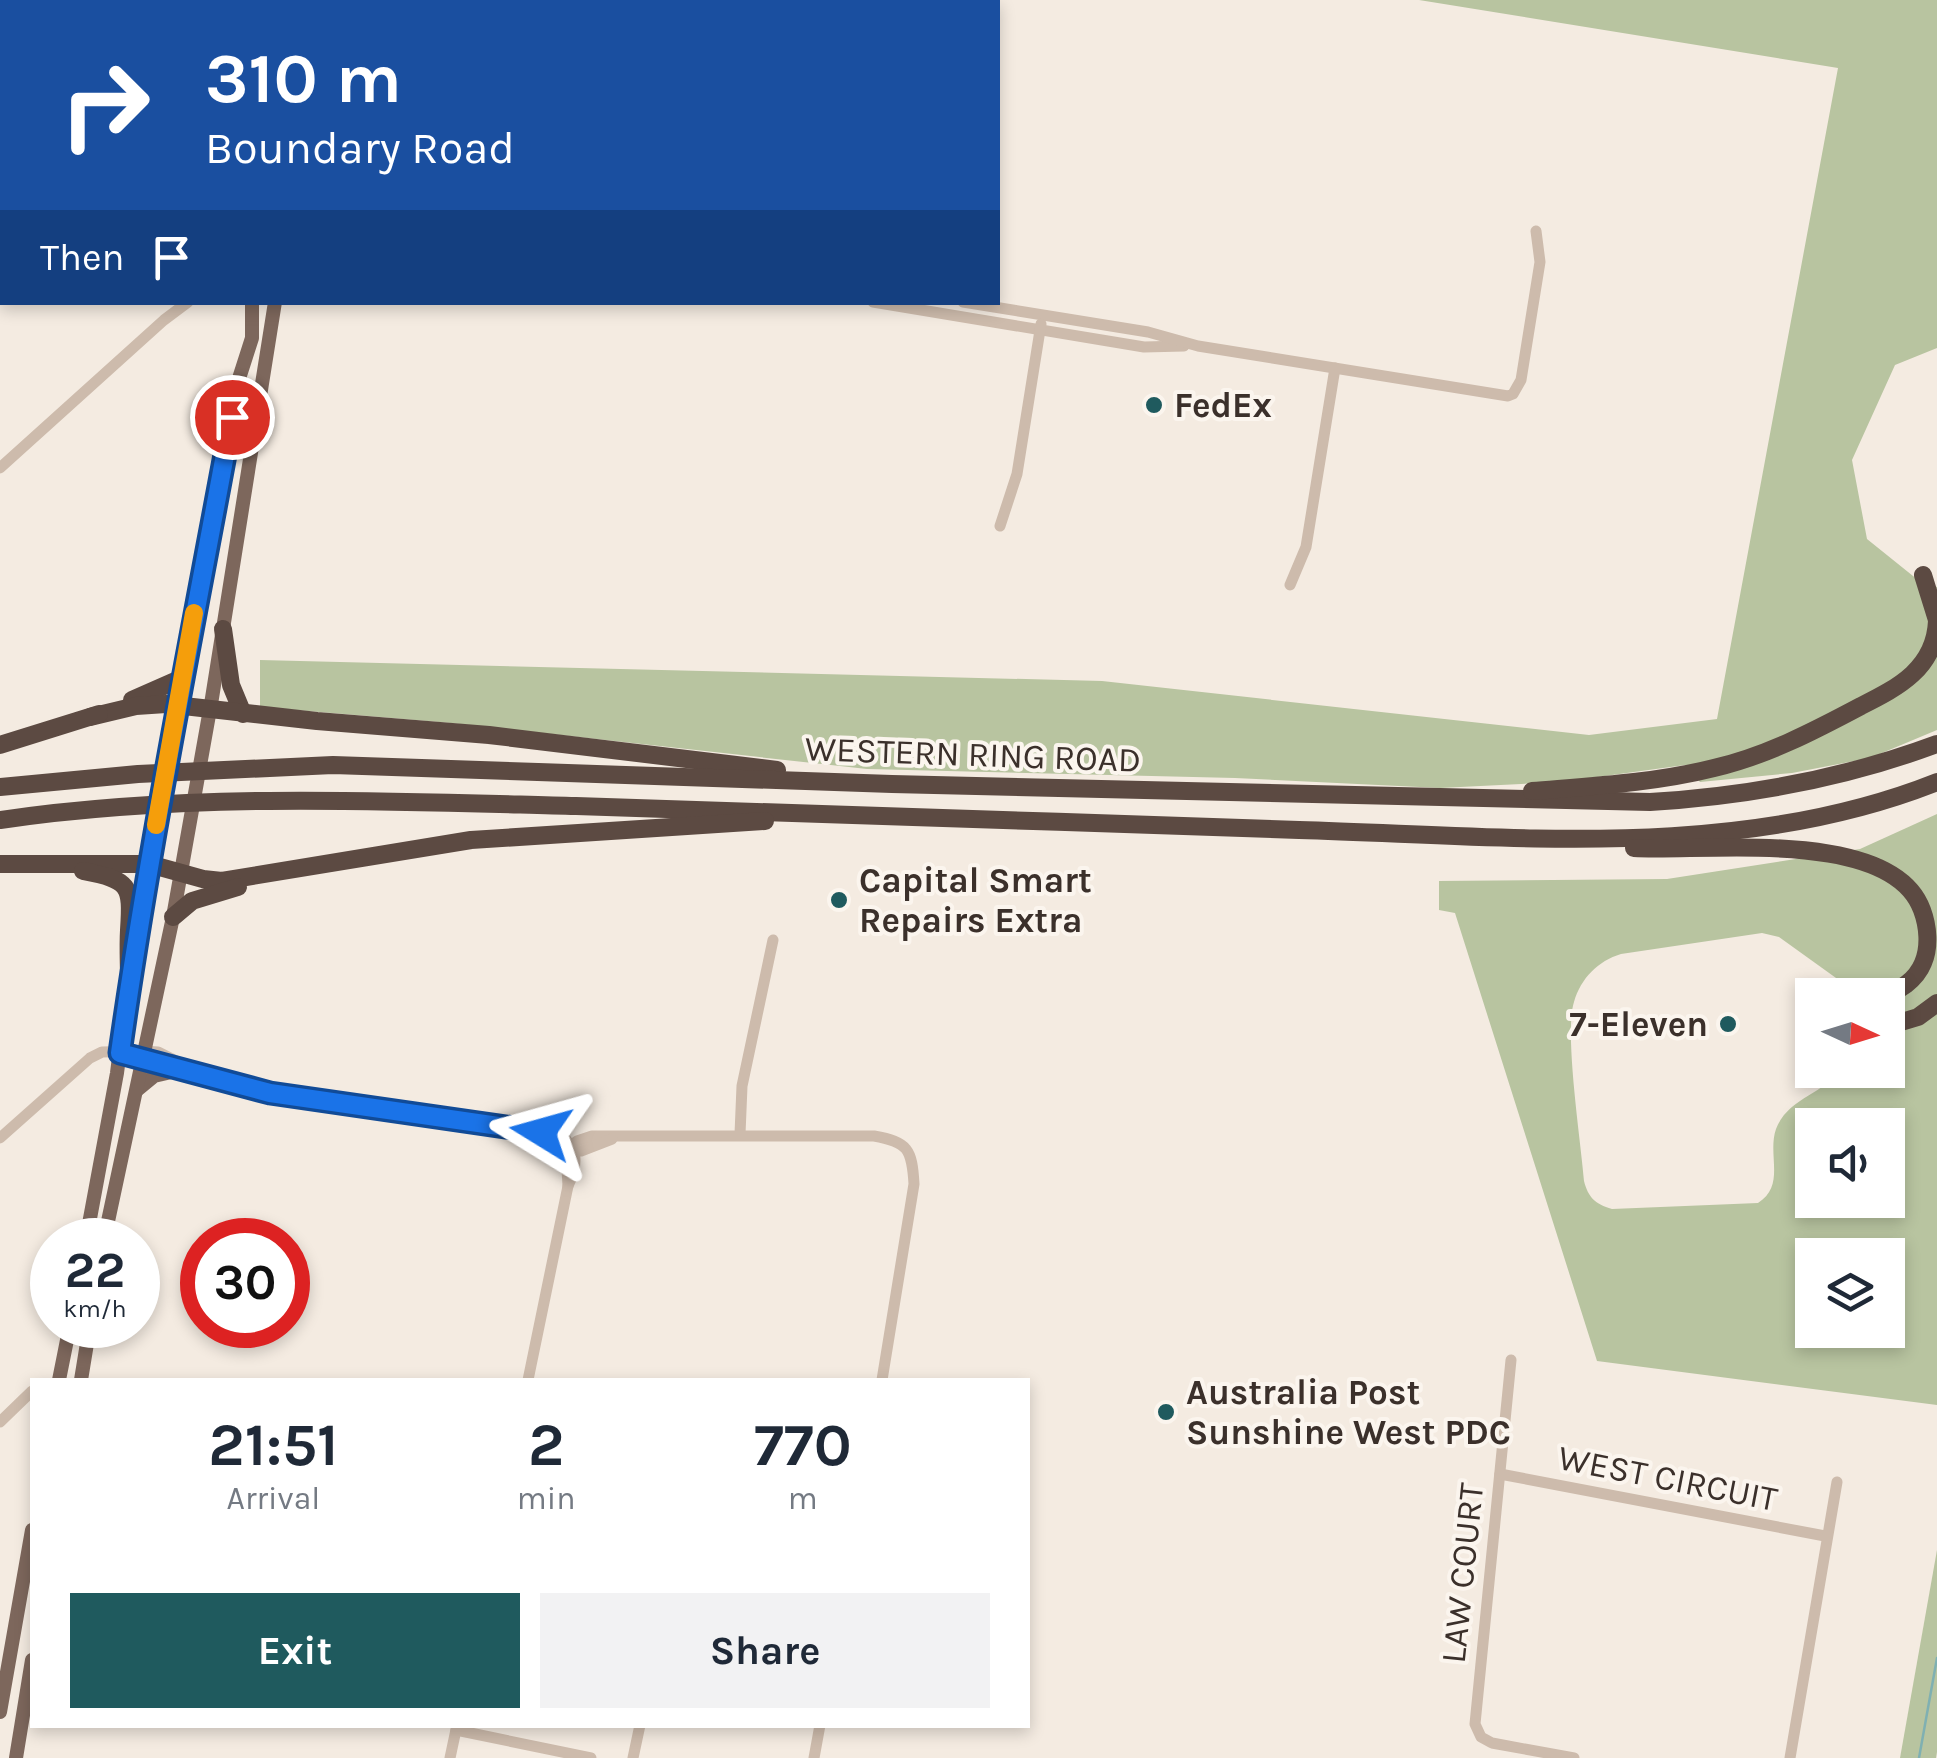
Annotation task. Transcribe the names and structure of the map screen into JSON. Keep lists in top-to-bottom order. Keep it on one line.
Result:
{"streets":{"highway":["WESTERN RING ROAD"],"street":["WEST CIRCUIT","LAW COURT"]},"crossings":[["WEST CIRCUIT","LAW COURT"]],"places":["FedEx","Capital Smart Repairs Extra","7-Eleven","Australia Post Sunshine West PDC"],"north":"right","page":{"turn":["310 m","Boundary Road"],"then":"Then","speed":"22 km/h","limit":"30","eta":["21:51","Arrival","2","min","770","m"],"buttons":["Exit","Share"]}}
